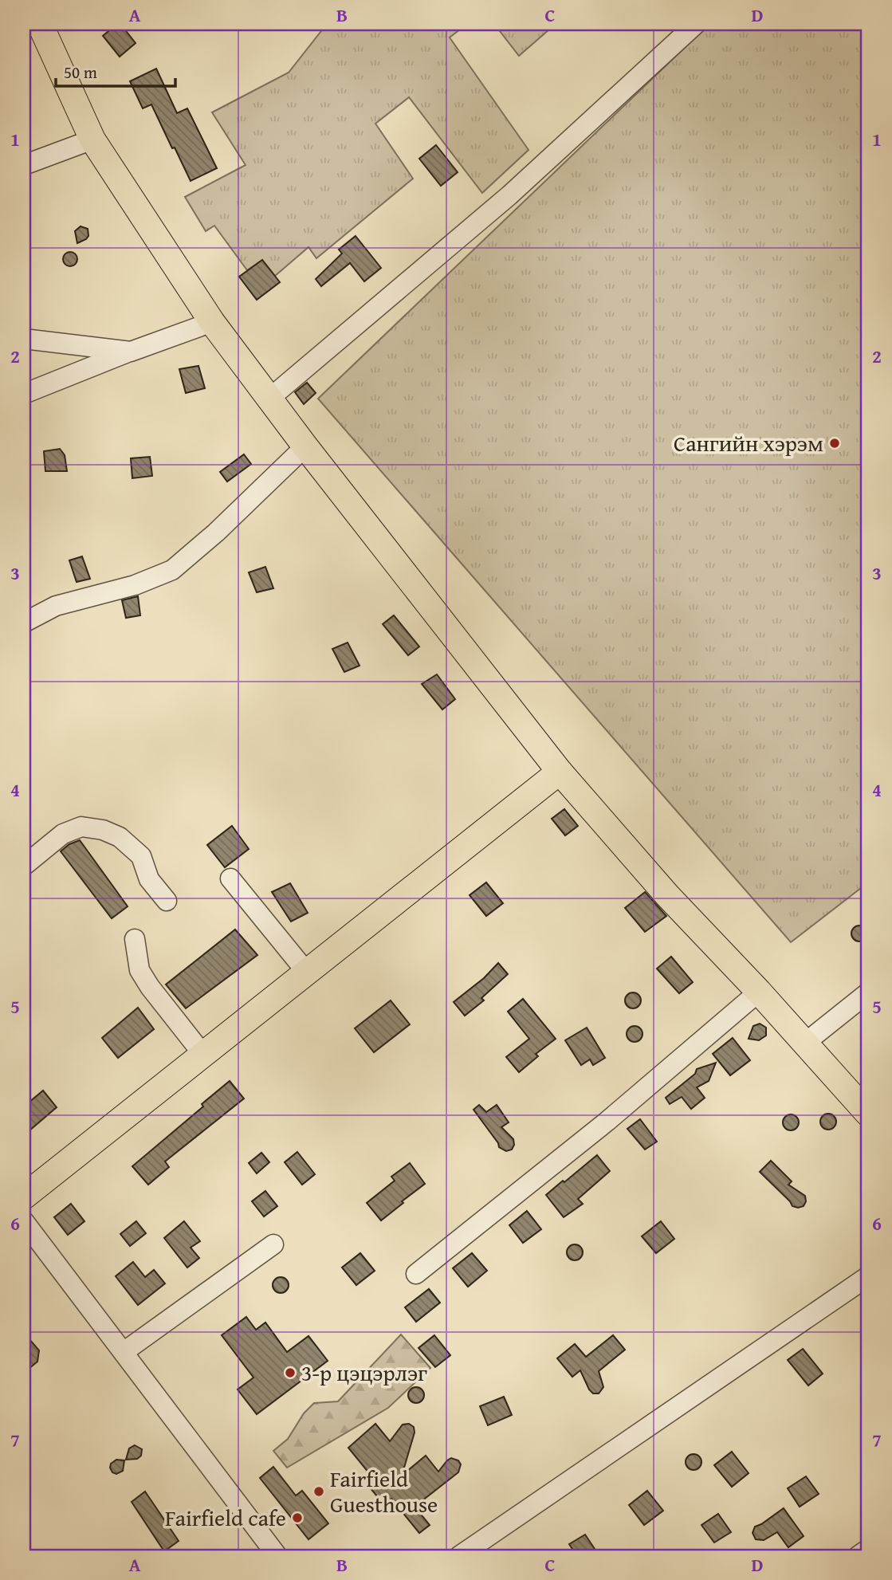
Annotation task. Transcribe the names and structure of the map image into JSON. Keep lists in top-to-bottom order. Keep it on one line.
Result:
{"places":["Сангийн хэрэм","3-р цэцэрлэг","Fairfield Guesthouse","Fairfield cafe"],"scale_bar":"50 m","grid":{"columns":["A","B","C","D"],"rows":["1","2","3","4","5","6","7"]}}
